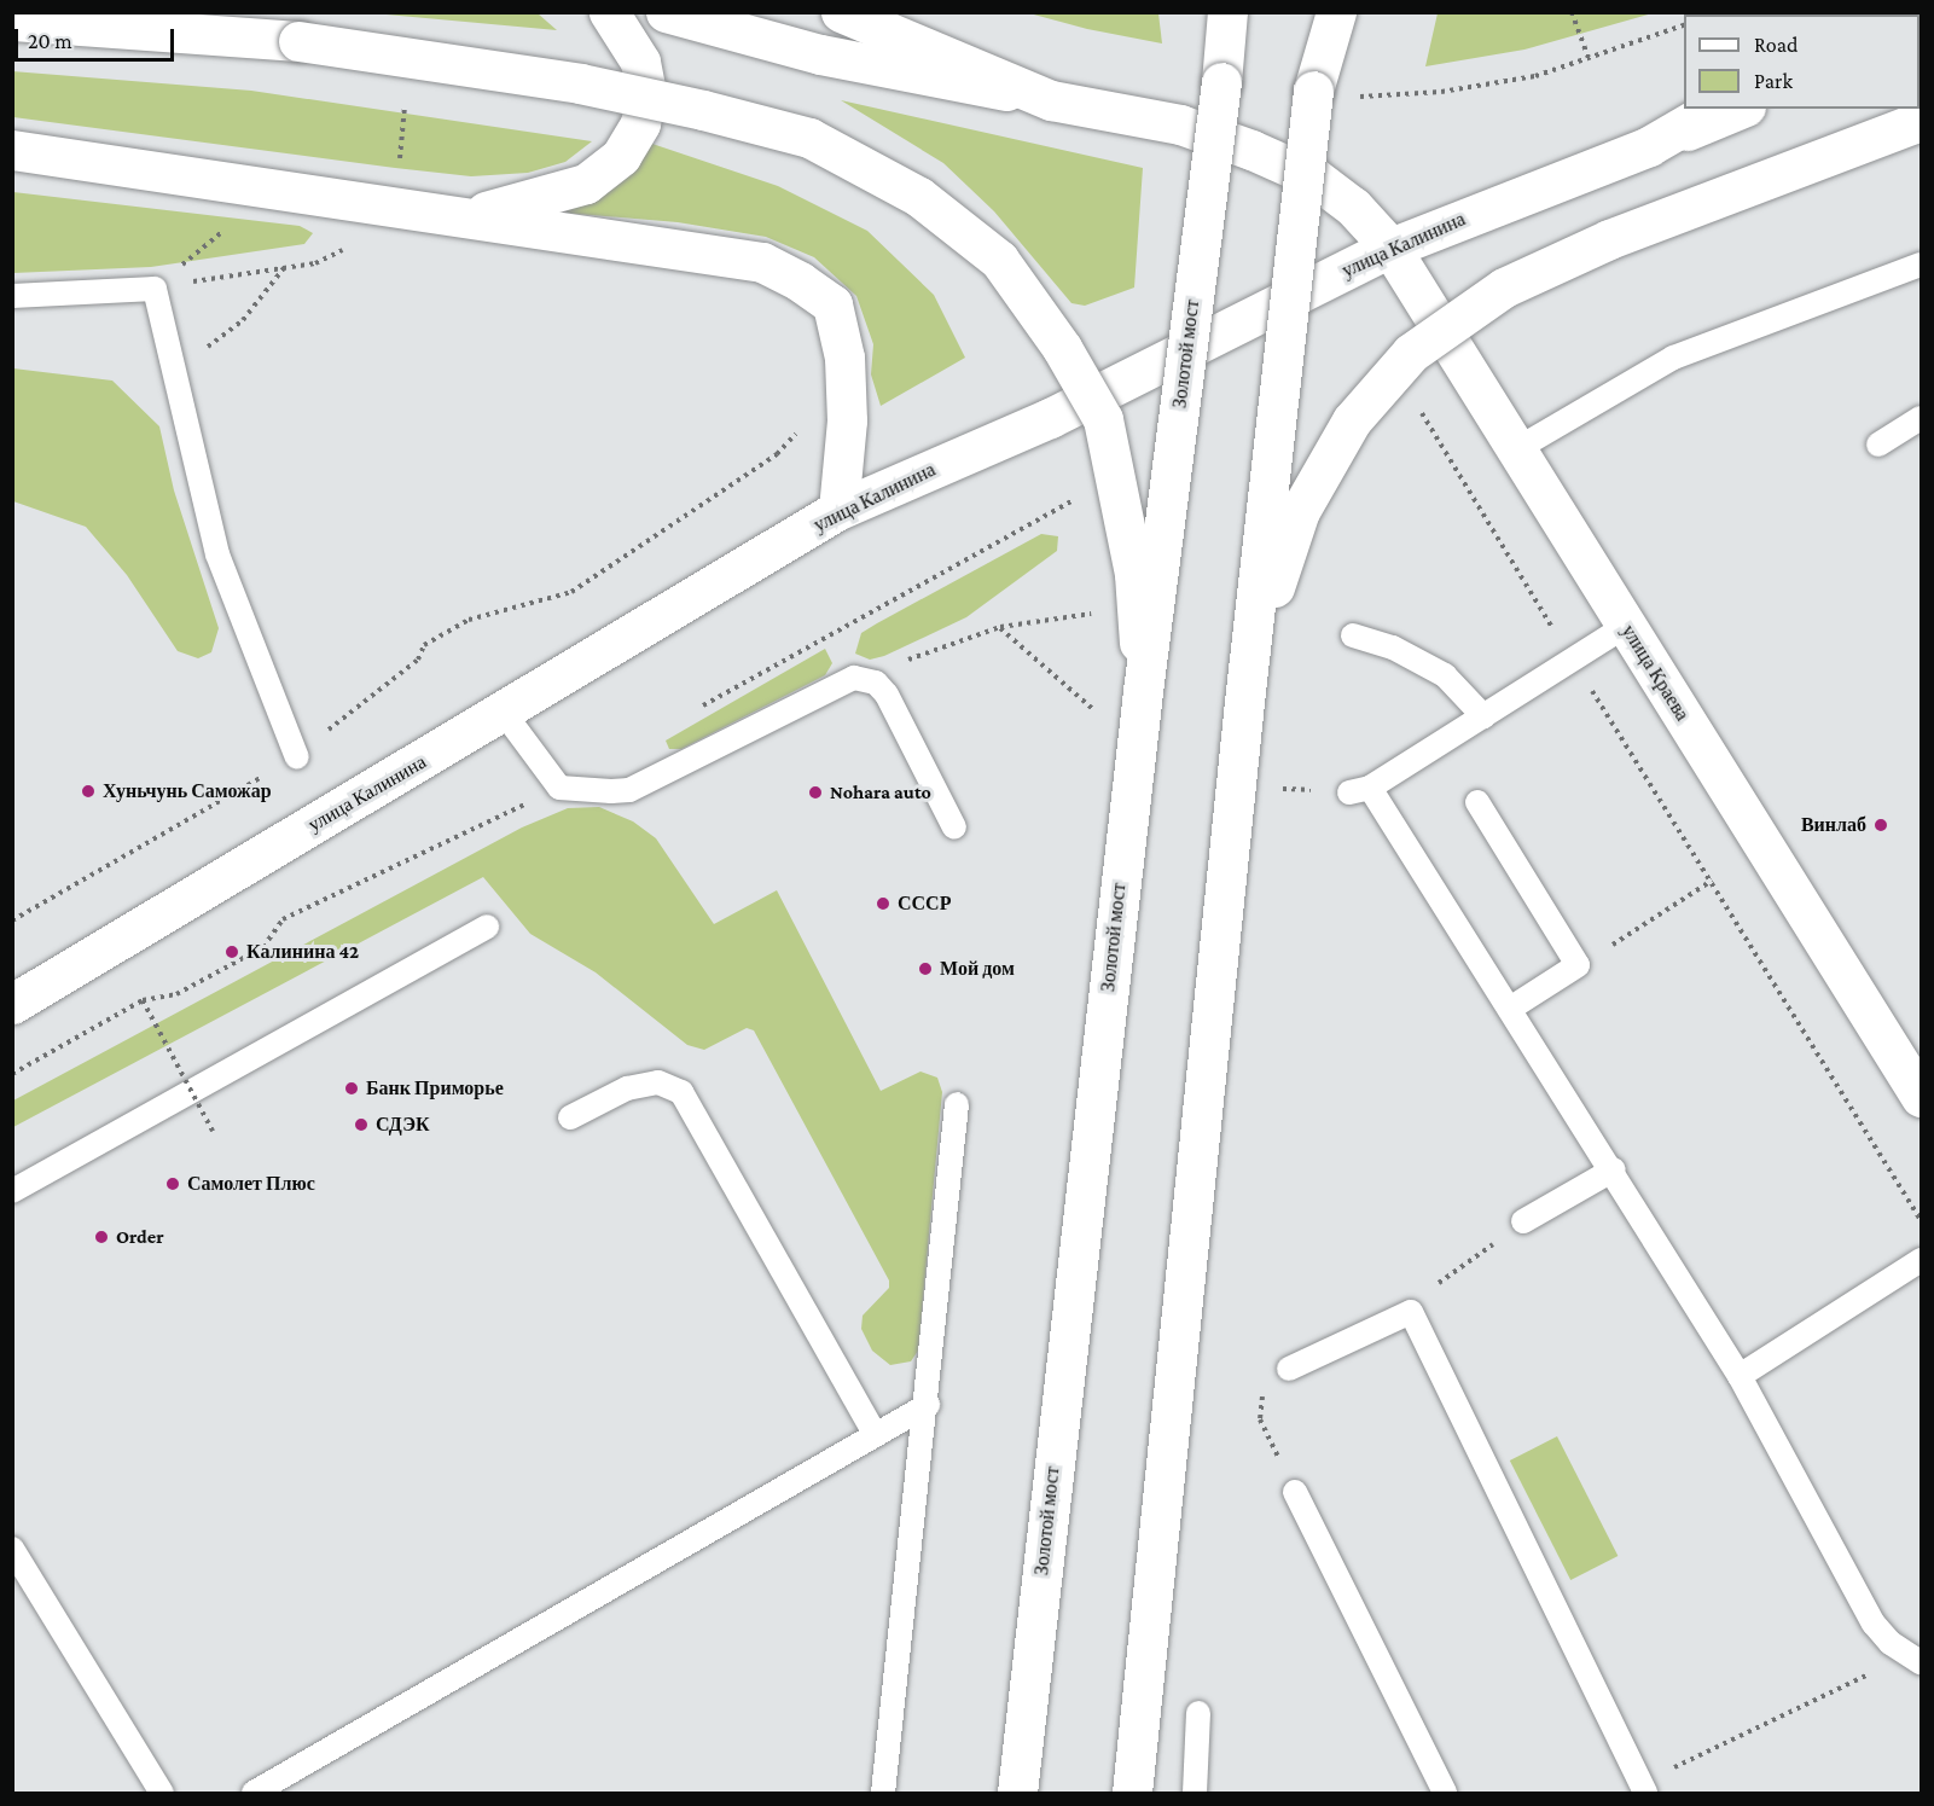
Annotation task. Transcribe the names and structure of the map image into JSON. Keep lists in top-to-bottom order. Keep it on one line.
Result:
{"streets":{"main road":["улица Калинина","Золотой мост","улица Краева"]},"crossings":[["улица Калинина","улица Краева"]],"places":["Хуньчунь Саможар","Nohara auto","Винлаб","СССР","Калинина 42","Мой дом","Банк Приморье","СДЭК","Самолет Плюс","Order"],"legend":["Road","Park"],"scale_bar":"20 m"}
